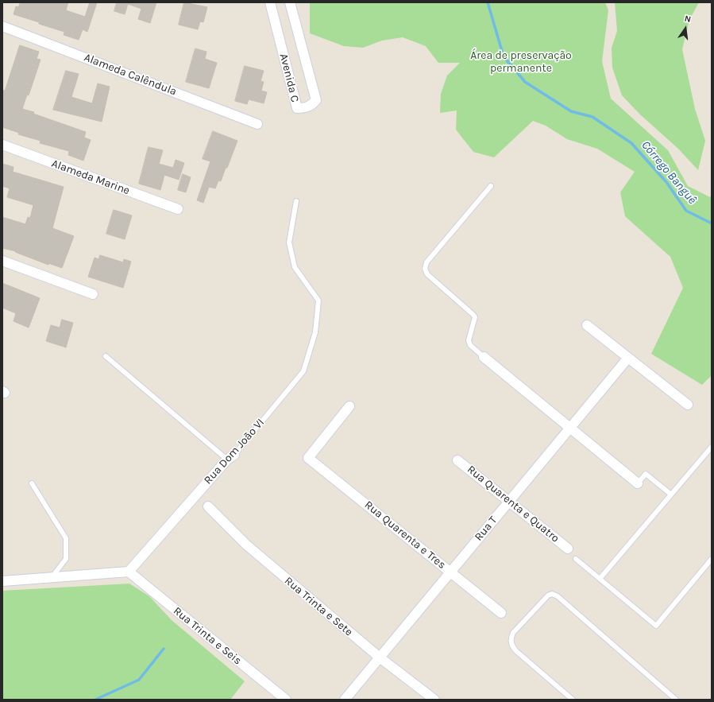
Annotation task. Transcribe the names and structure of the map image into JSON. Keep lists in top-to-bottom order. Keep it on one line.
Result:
{"streets":{"street":["Alameda Calêndula","Avenida C","Alameda Marine","Rua Dom João VI","Rua Quarenta e Quatro","Rua T","Rua Quarenta e Tres","Rua Trinta e Sete","Rua Trinta e Seis"]},"crossings":[["Rua Dom João VI","Rua Trinta e Seis"],["Rua Quarenta e Quatro","Rua T"],["Rua T","Rua Quarenta e Tres"],["Rua T","Rua Trinta e Sete"]],"water":["Córrego Banguê"],"parks":["Área de preservação permanente"],"north":"top"}
